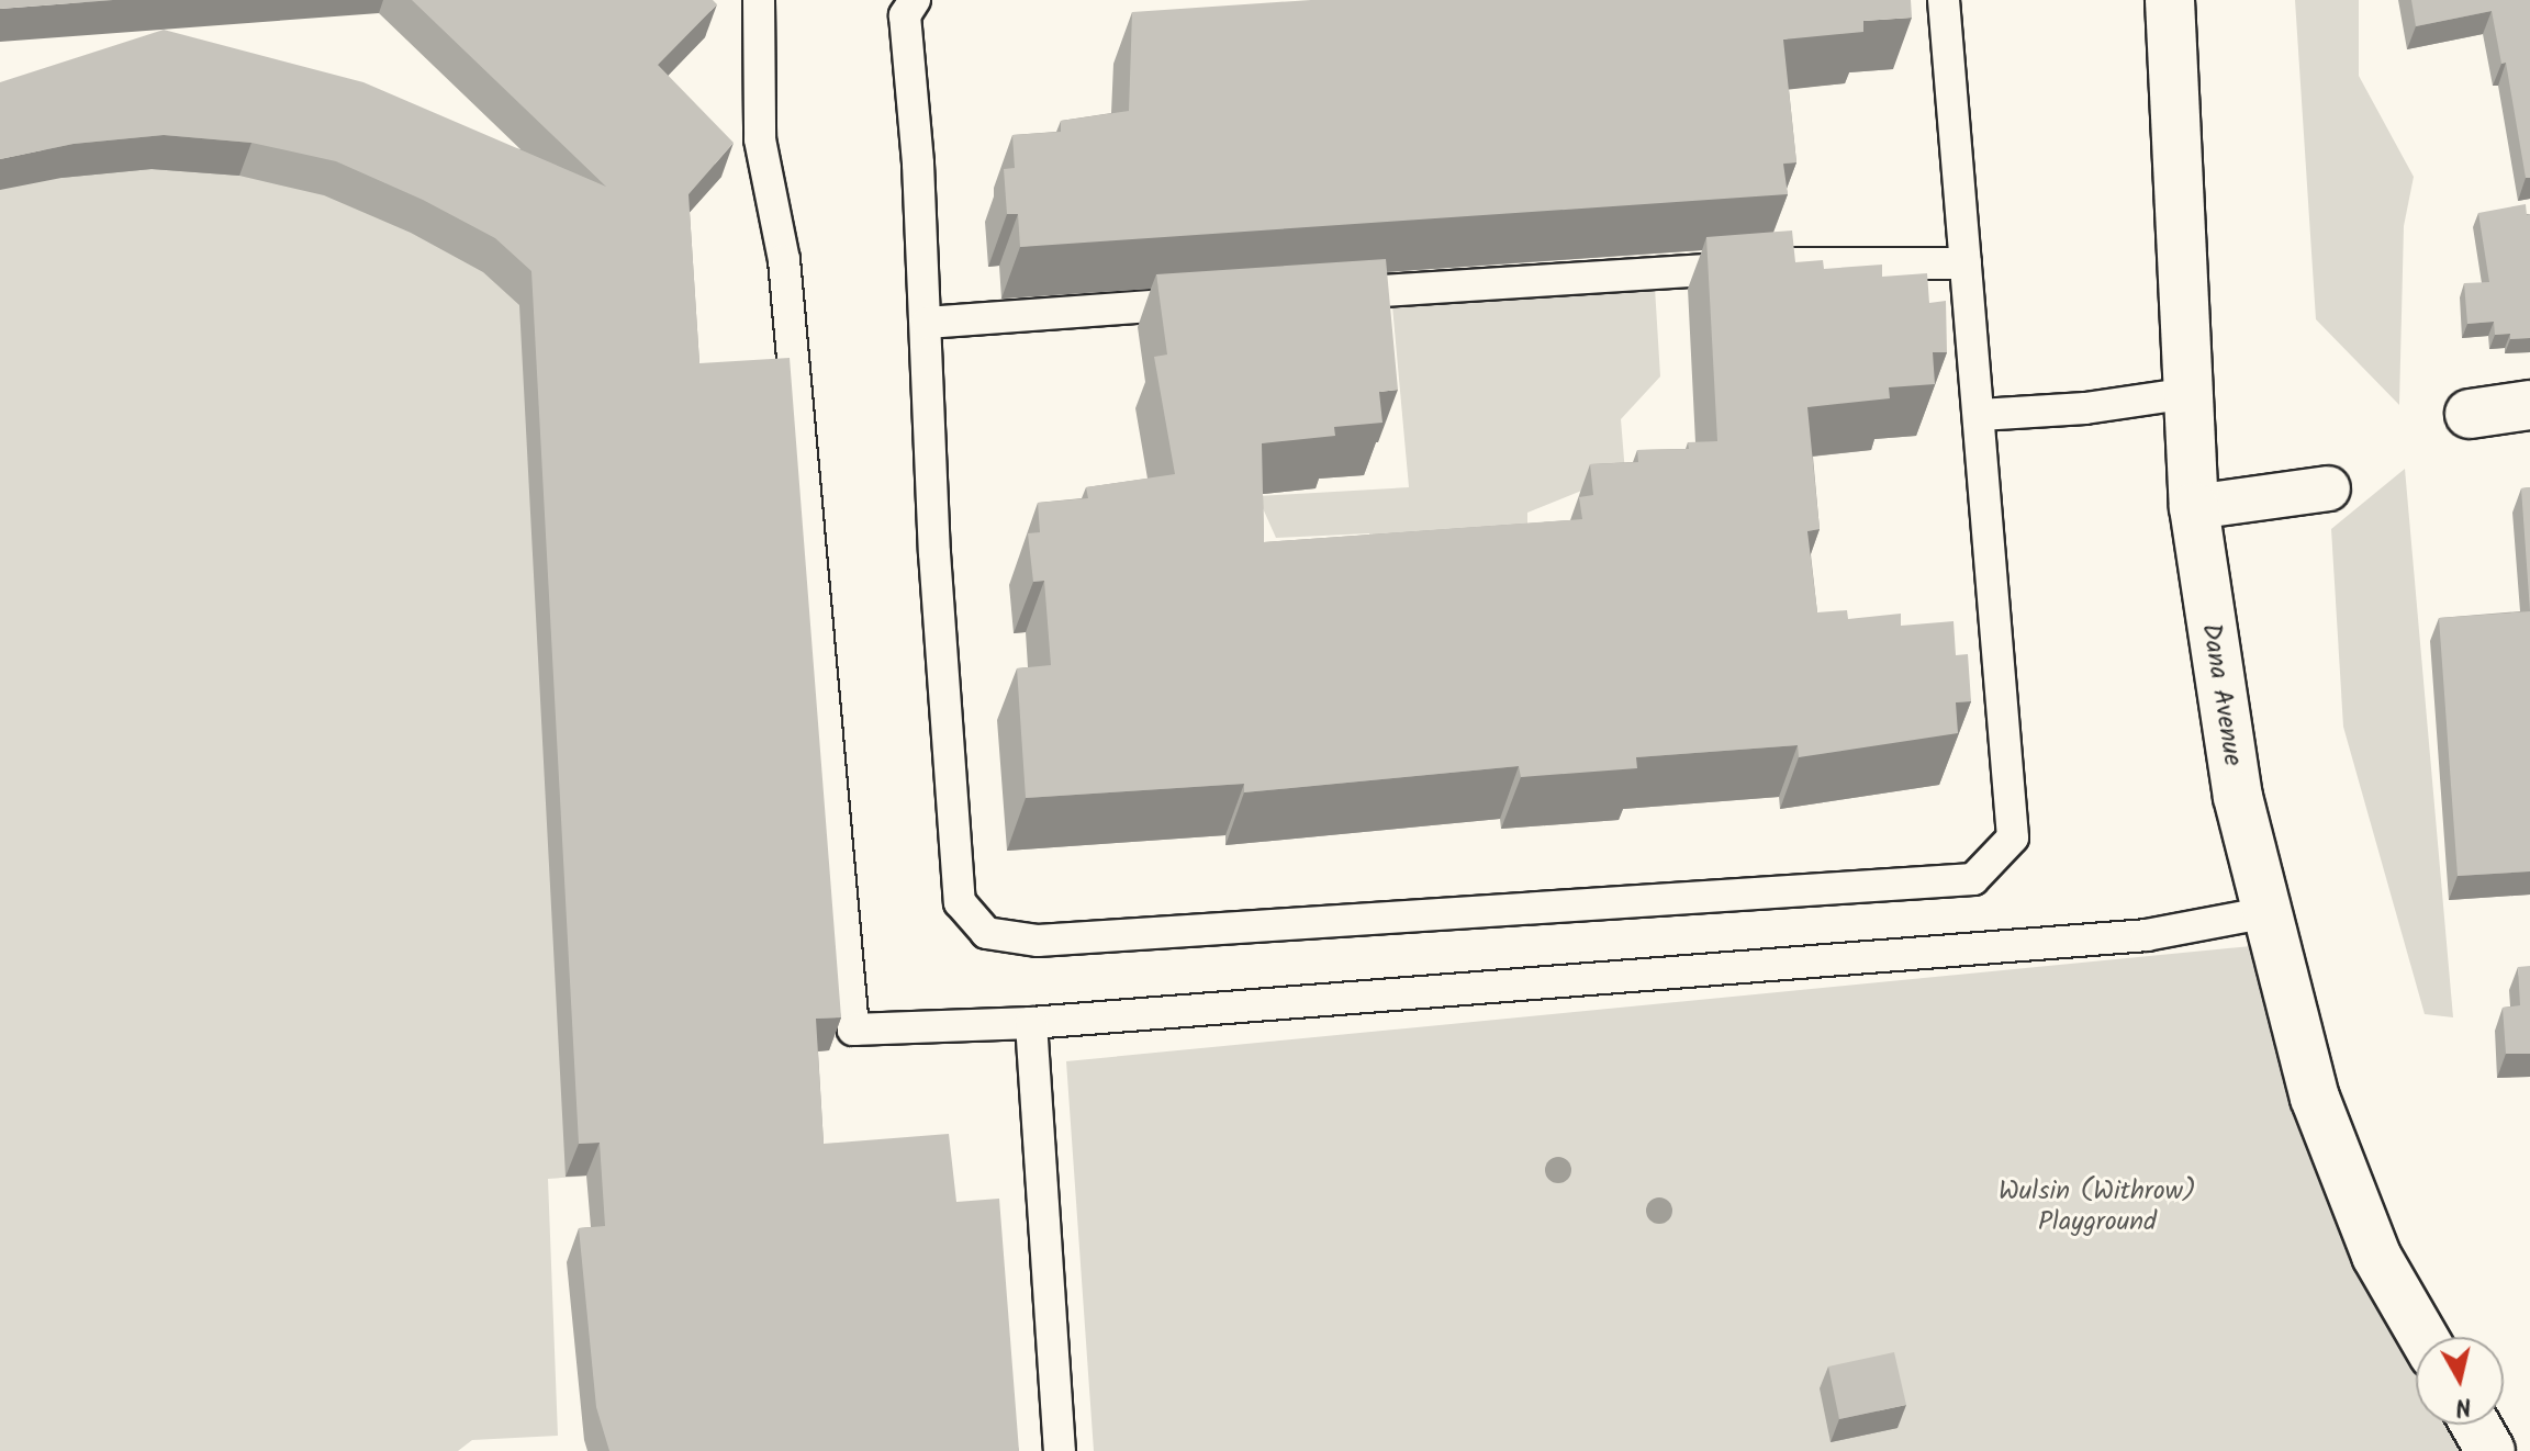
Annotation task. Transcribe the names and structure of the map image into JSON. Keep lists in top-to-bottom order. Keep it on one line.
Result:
{"streets":{"street":["Dana Avenue"]},"parks":["Wulsin (Withrow) Playground"],"north":"bottom"}
